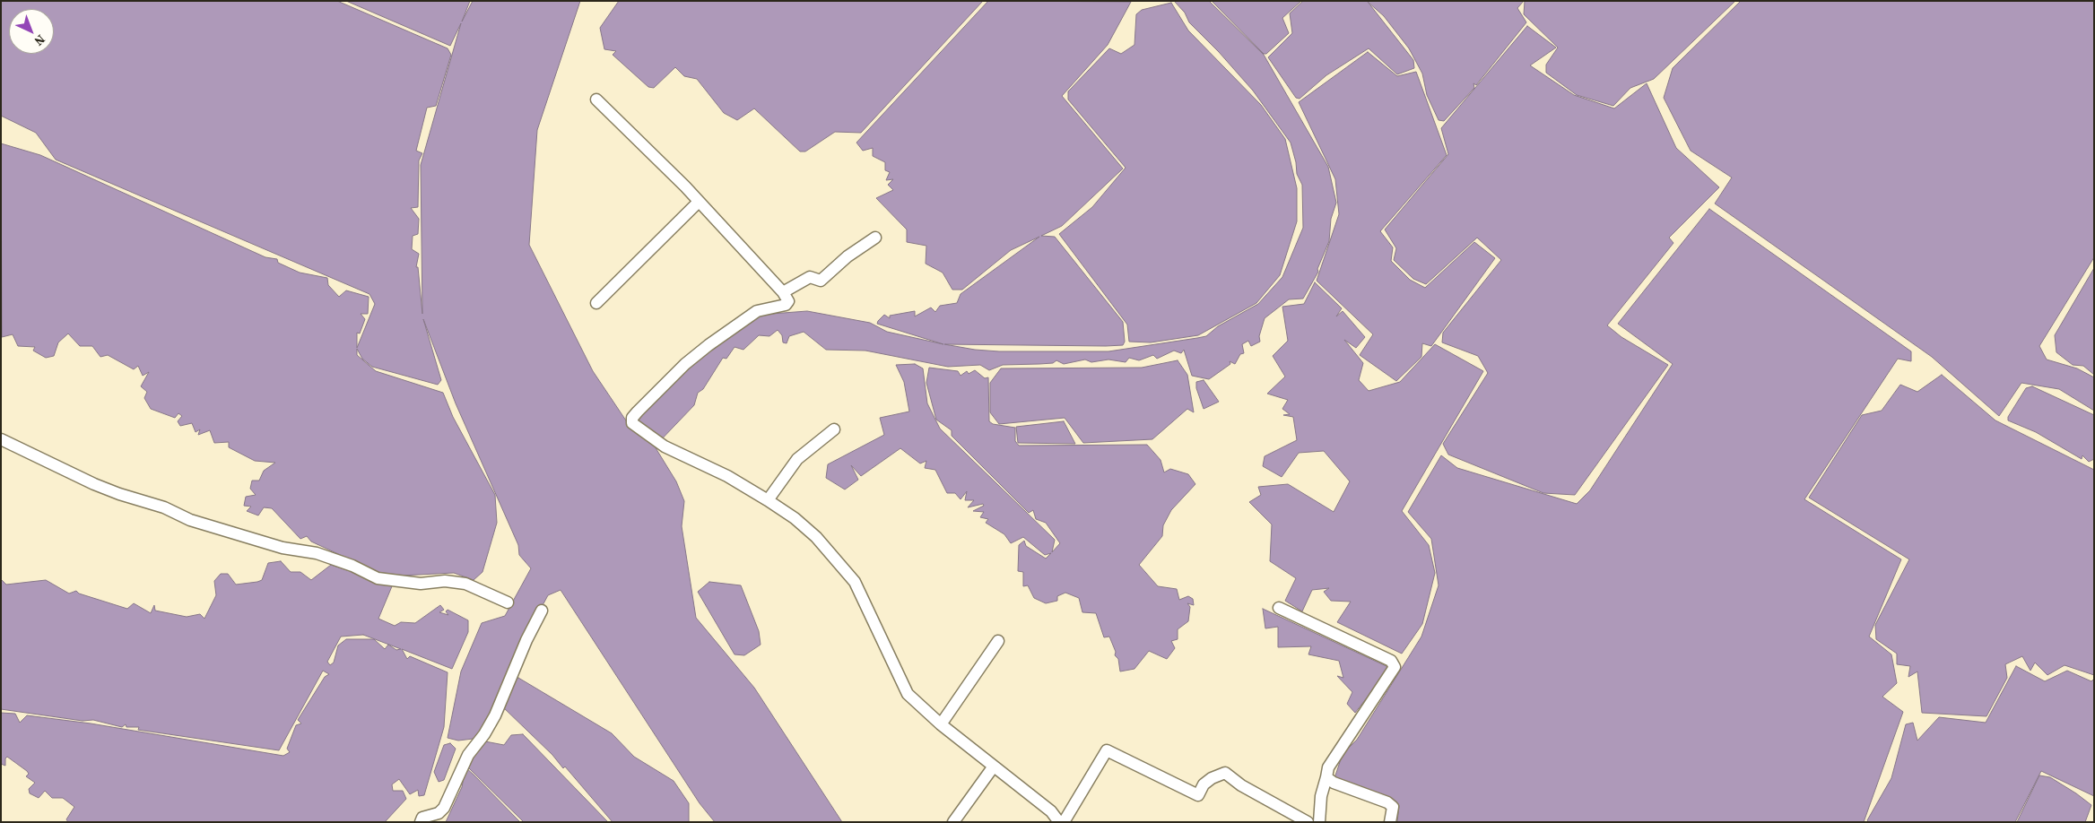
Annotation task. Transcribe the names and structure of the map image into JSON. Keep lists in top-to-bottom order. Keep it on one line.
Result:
{"north":"bottom right"}
